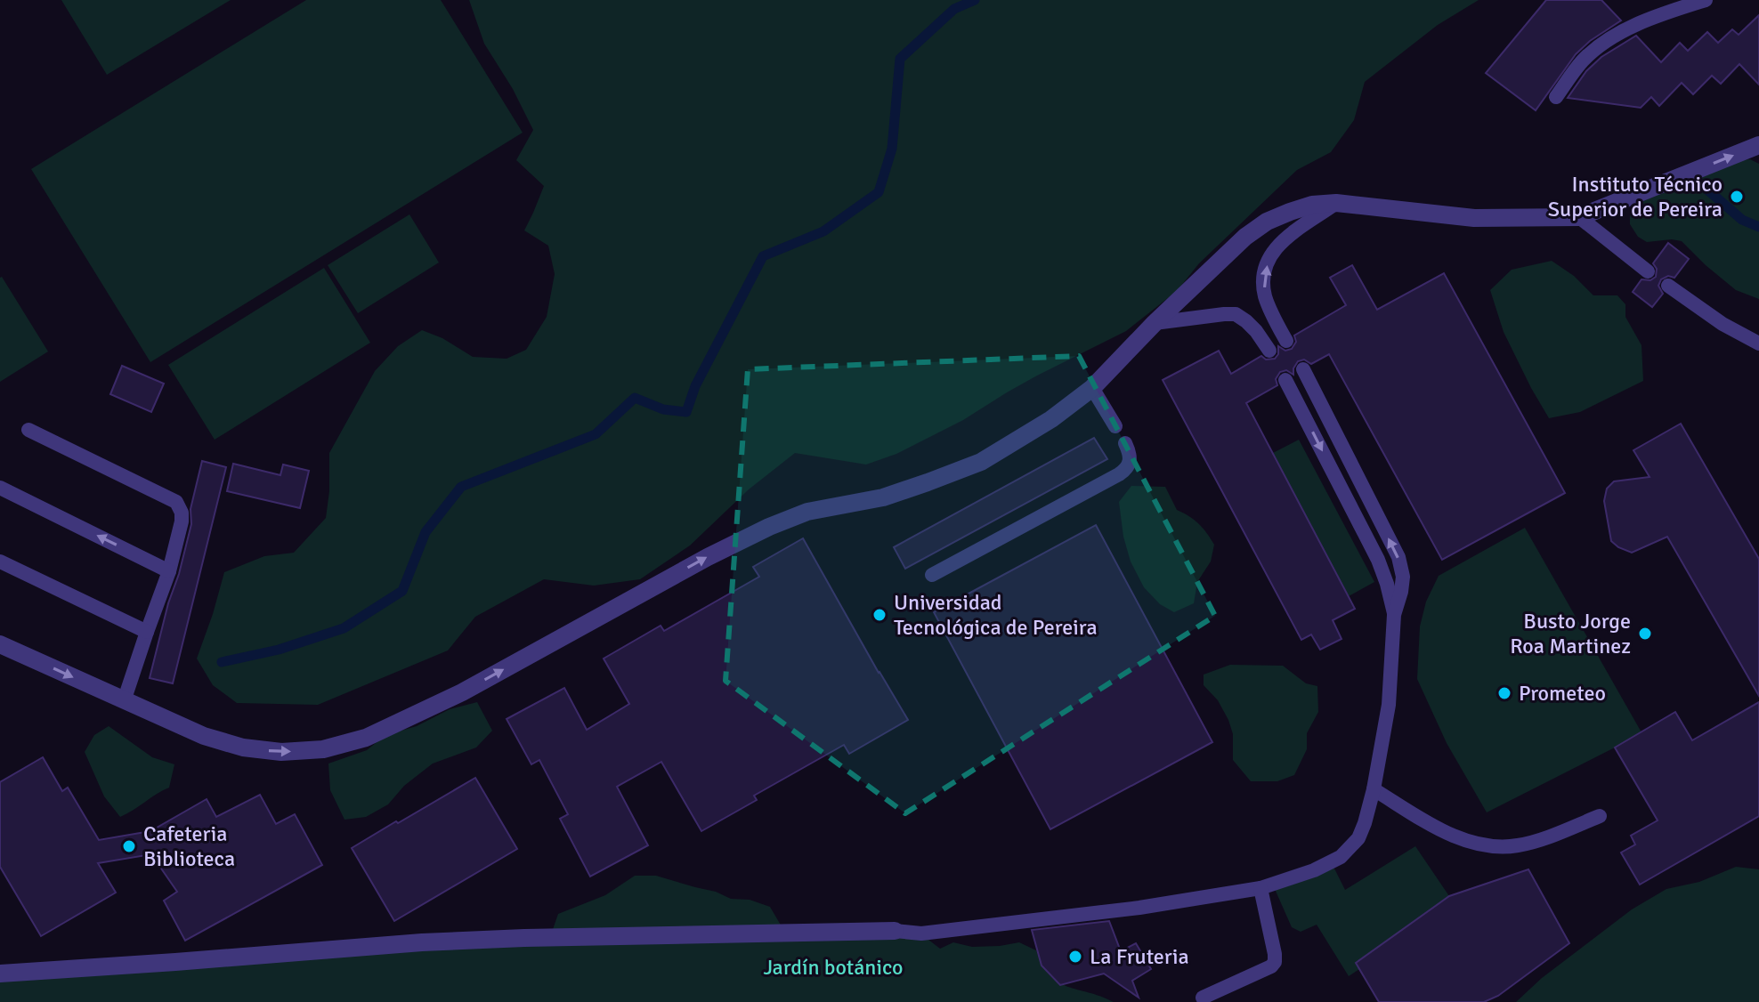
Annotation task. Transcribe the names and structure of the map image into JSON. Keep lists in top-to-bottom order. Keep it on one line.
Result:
{"parks":["Jardín botánico"],"places":["Instituto Técnico Superior de Pereira","Universidad Tecnológica de Pereira","Busto Jorge Roa Martinez","Prometeo","Cafeteria Biblioteca","La Fruteria"]}
